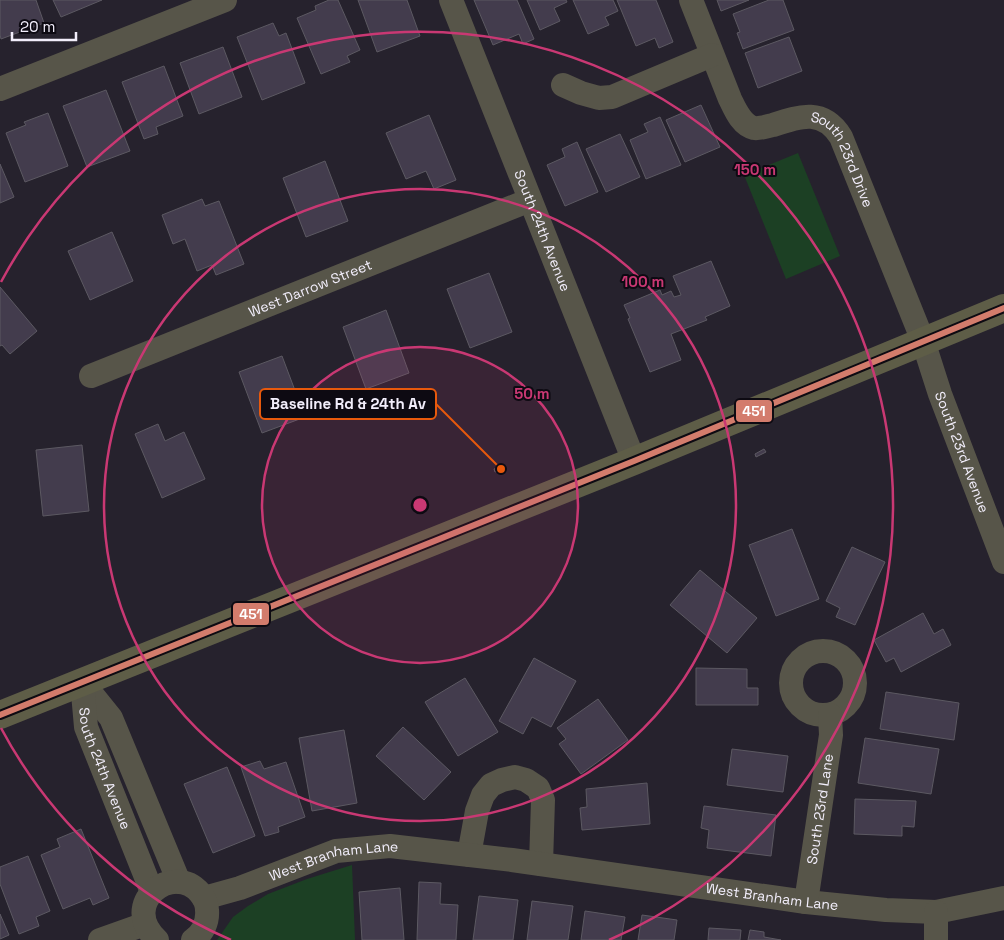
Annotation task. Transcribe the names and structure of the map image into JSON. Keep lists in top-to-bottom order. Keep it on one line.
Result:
{"streets":{"street":["South 23rd Drive","South 24th Avenue","West Darrow Street","South 23rd Avenue","South 23rd Lane","West Branham Lane"]},"crossings":[["South 23rd Drive","South 23rd Avenue"],["South 24th Avenue","West Darrow Street"],["South 23rd Lane","West Branham Lane"]],"places":["Baseline Rd & 24th Av"],"lines":["transit line 451"],"scale_bar":"20 m","rings":["150 m","100 m","50 m"]}
